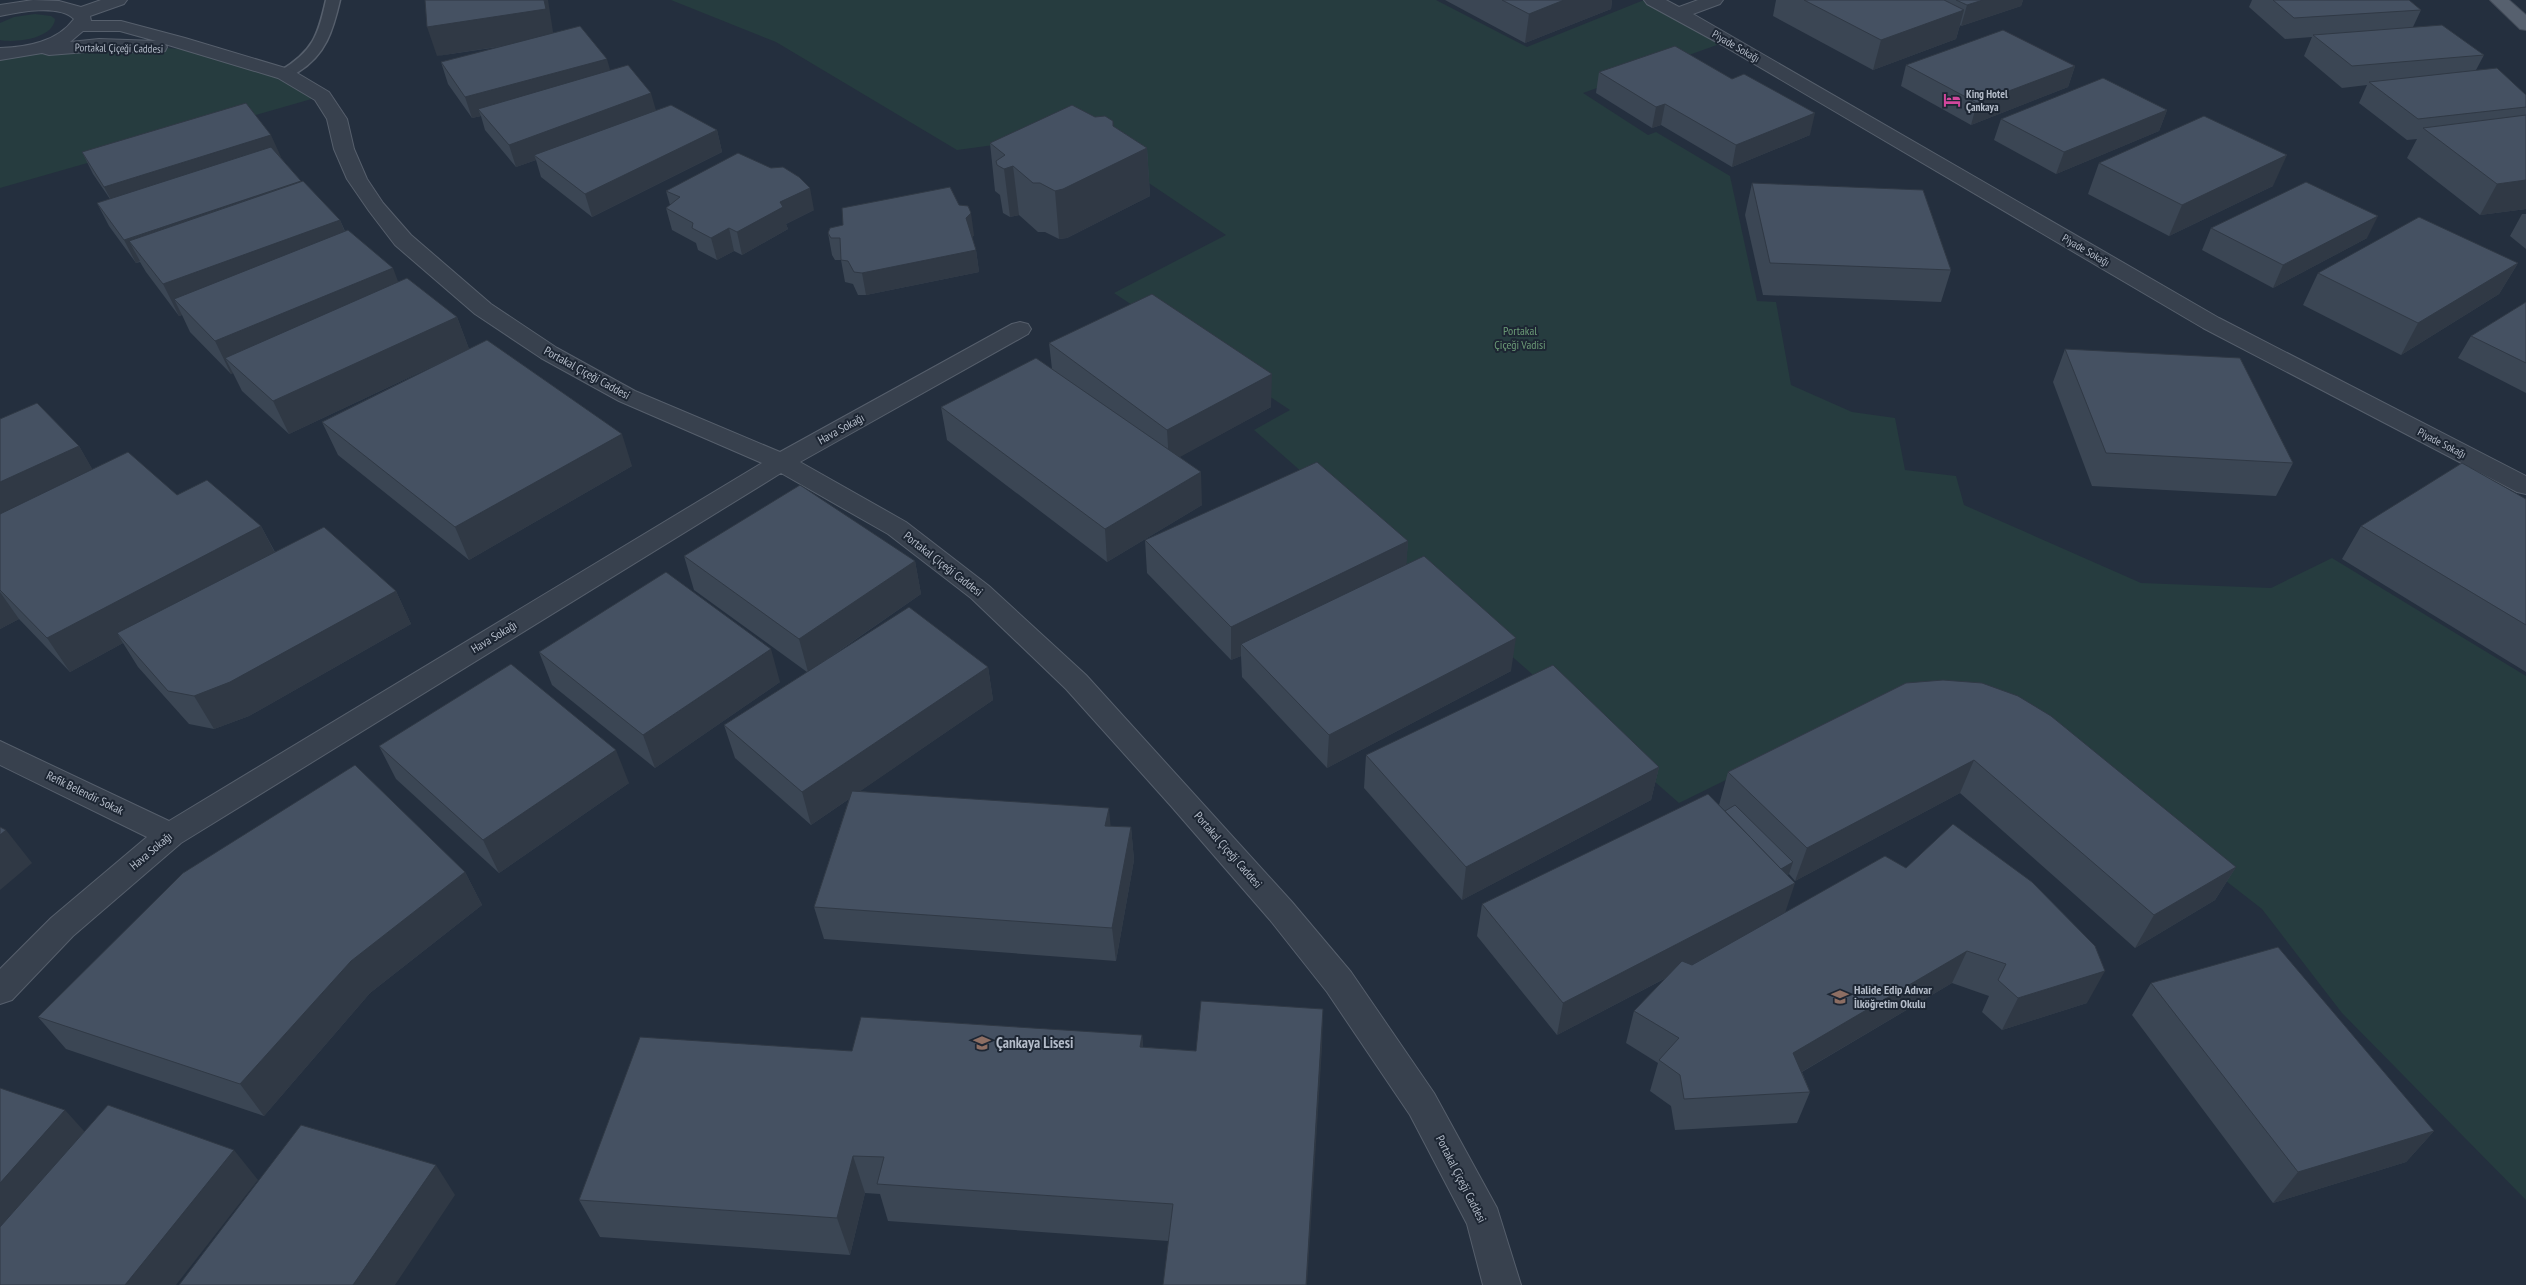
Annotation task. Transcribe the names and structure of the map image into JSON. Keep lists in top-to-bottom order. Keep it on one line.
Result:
{"streets":{"street":["Piyade Sokağı","Portakal Çiçeği Caddesi","Hava Sokağı","Refik Belendir Sokak"]},"crossings":[["Portakal Çiçeği Caddesi","Hava Sokağı"],["Hava Sokağı","Refik Belendir Sokak"]],"parks":["Portakal Çiçeği Vadisi"],"places":{"hotel":["King Hotel Çankaya"],"school or university":["Halide Edip Adıvar İlköğretim Okulu","Çankaya Lisesi"]}}
